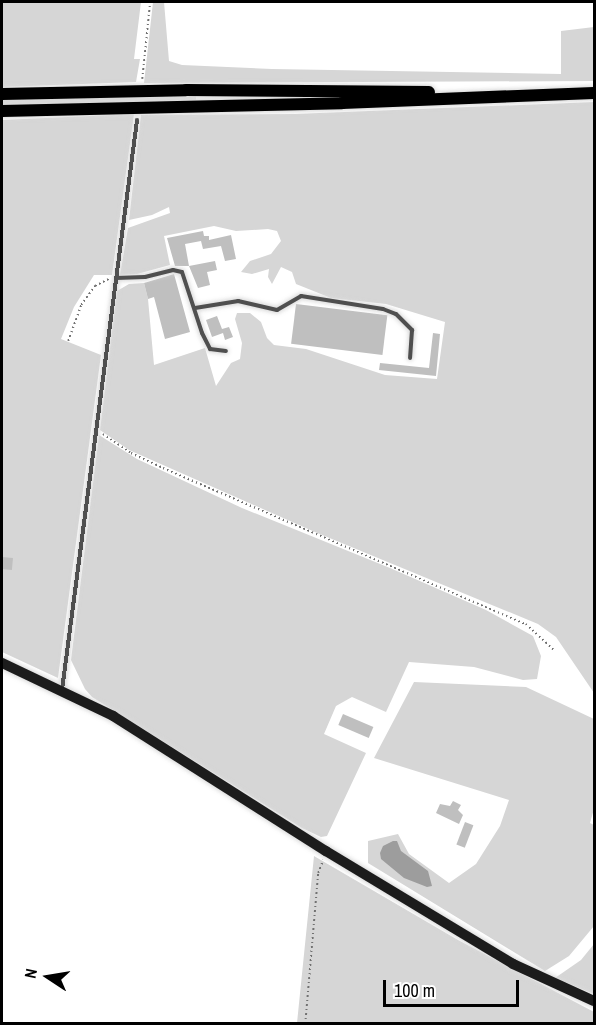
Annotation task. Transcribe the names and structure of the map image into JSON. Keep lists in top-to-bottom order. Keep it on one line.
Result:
{"scale_bar":"100 m","north":"left"}
